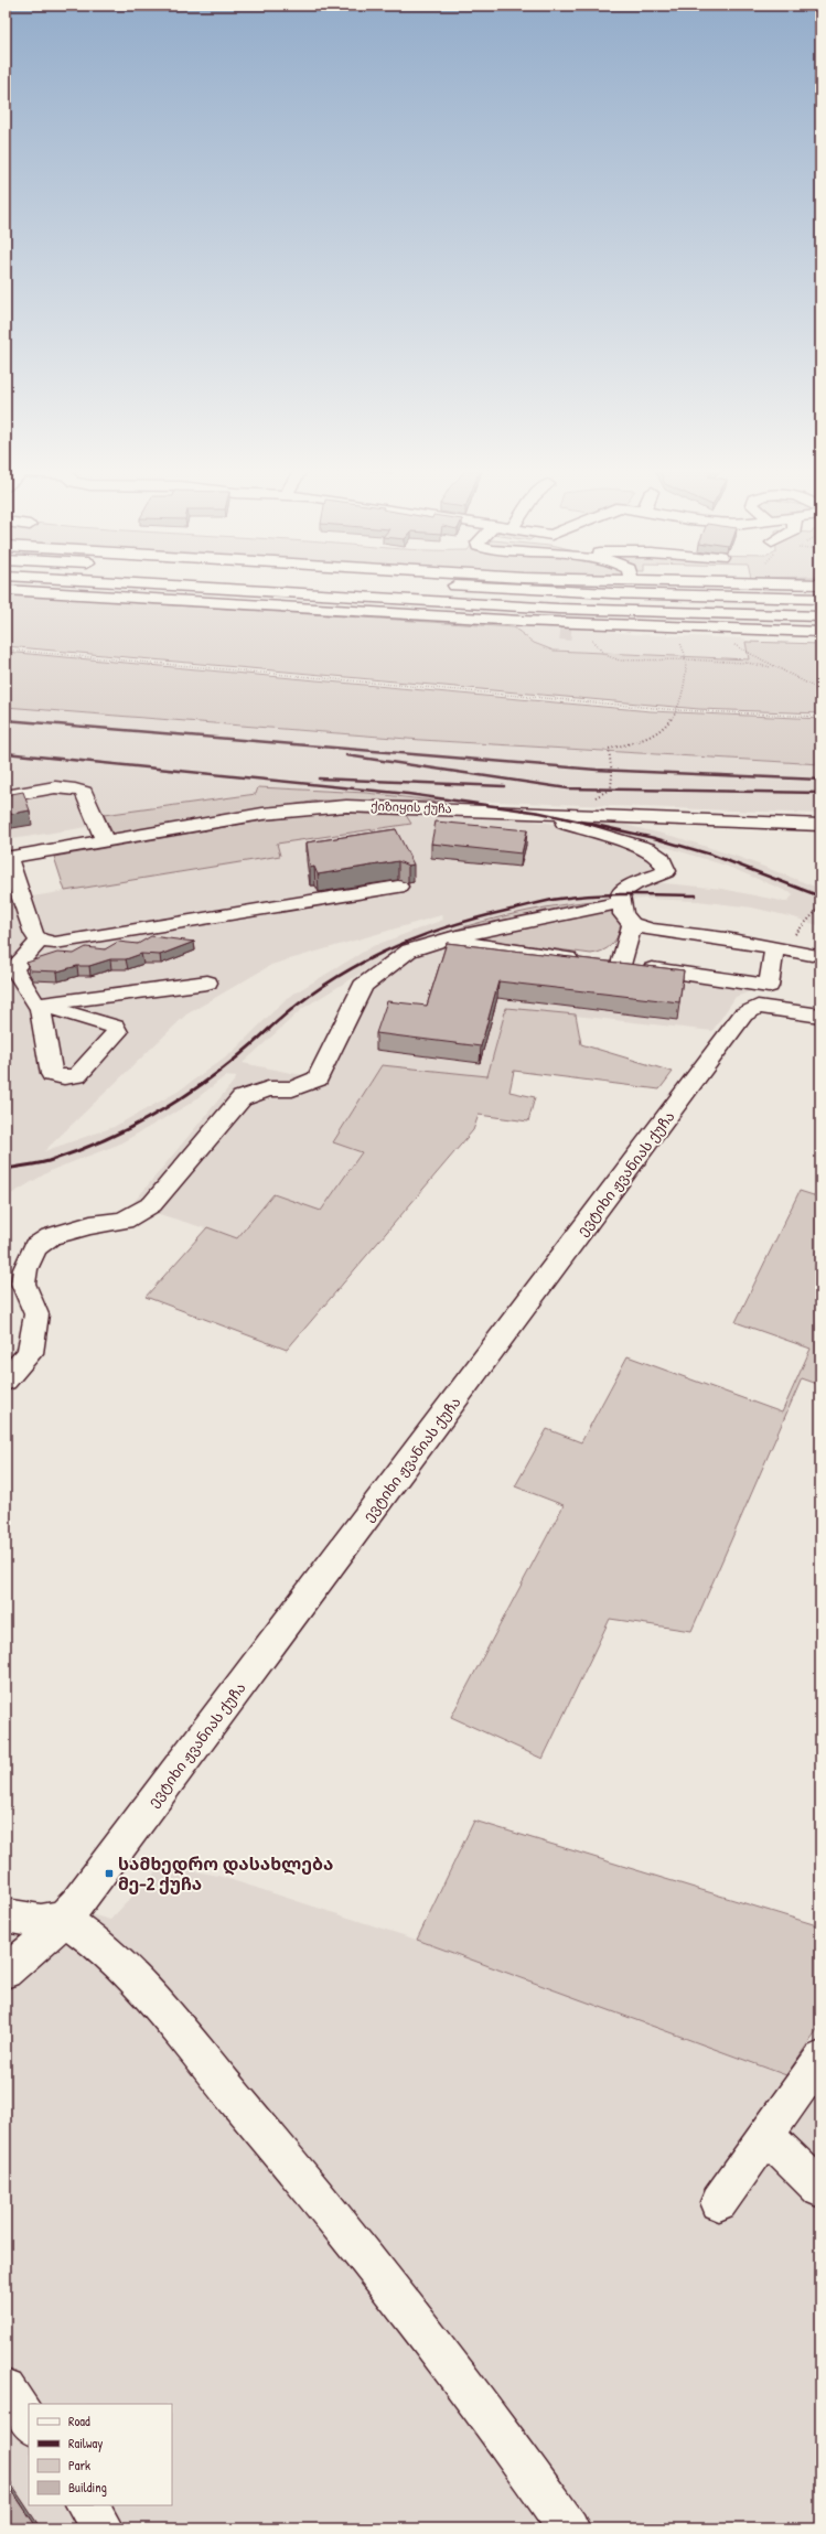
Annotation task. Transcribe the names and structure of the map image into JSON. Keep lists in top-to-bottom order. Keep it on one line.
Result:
{"streets":{"main road":["ქიზიყის ქუჩა","ევტიხი ჟვანიას ქუჩა"]},"places":{"transit":["სამხედრო დასახლება მე-2 ქუჩა"]},"legend":["Road","Railway","Park","Building"]}
